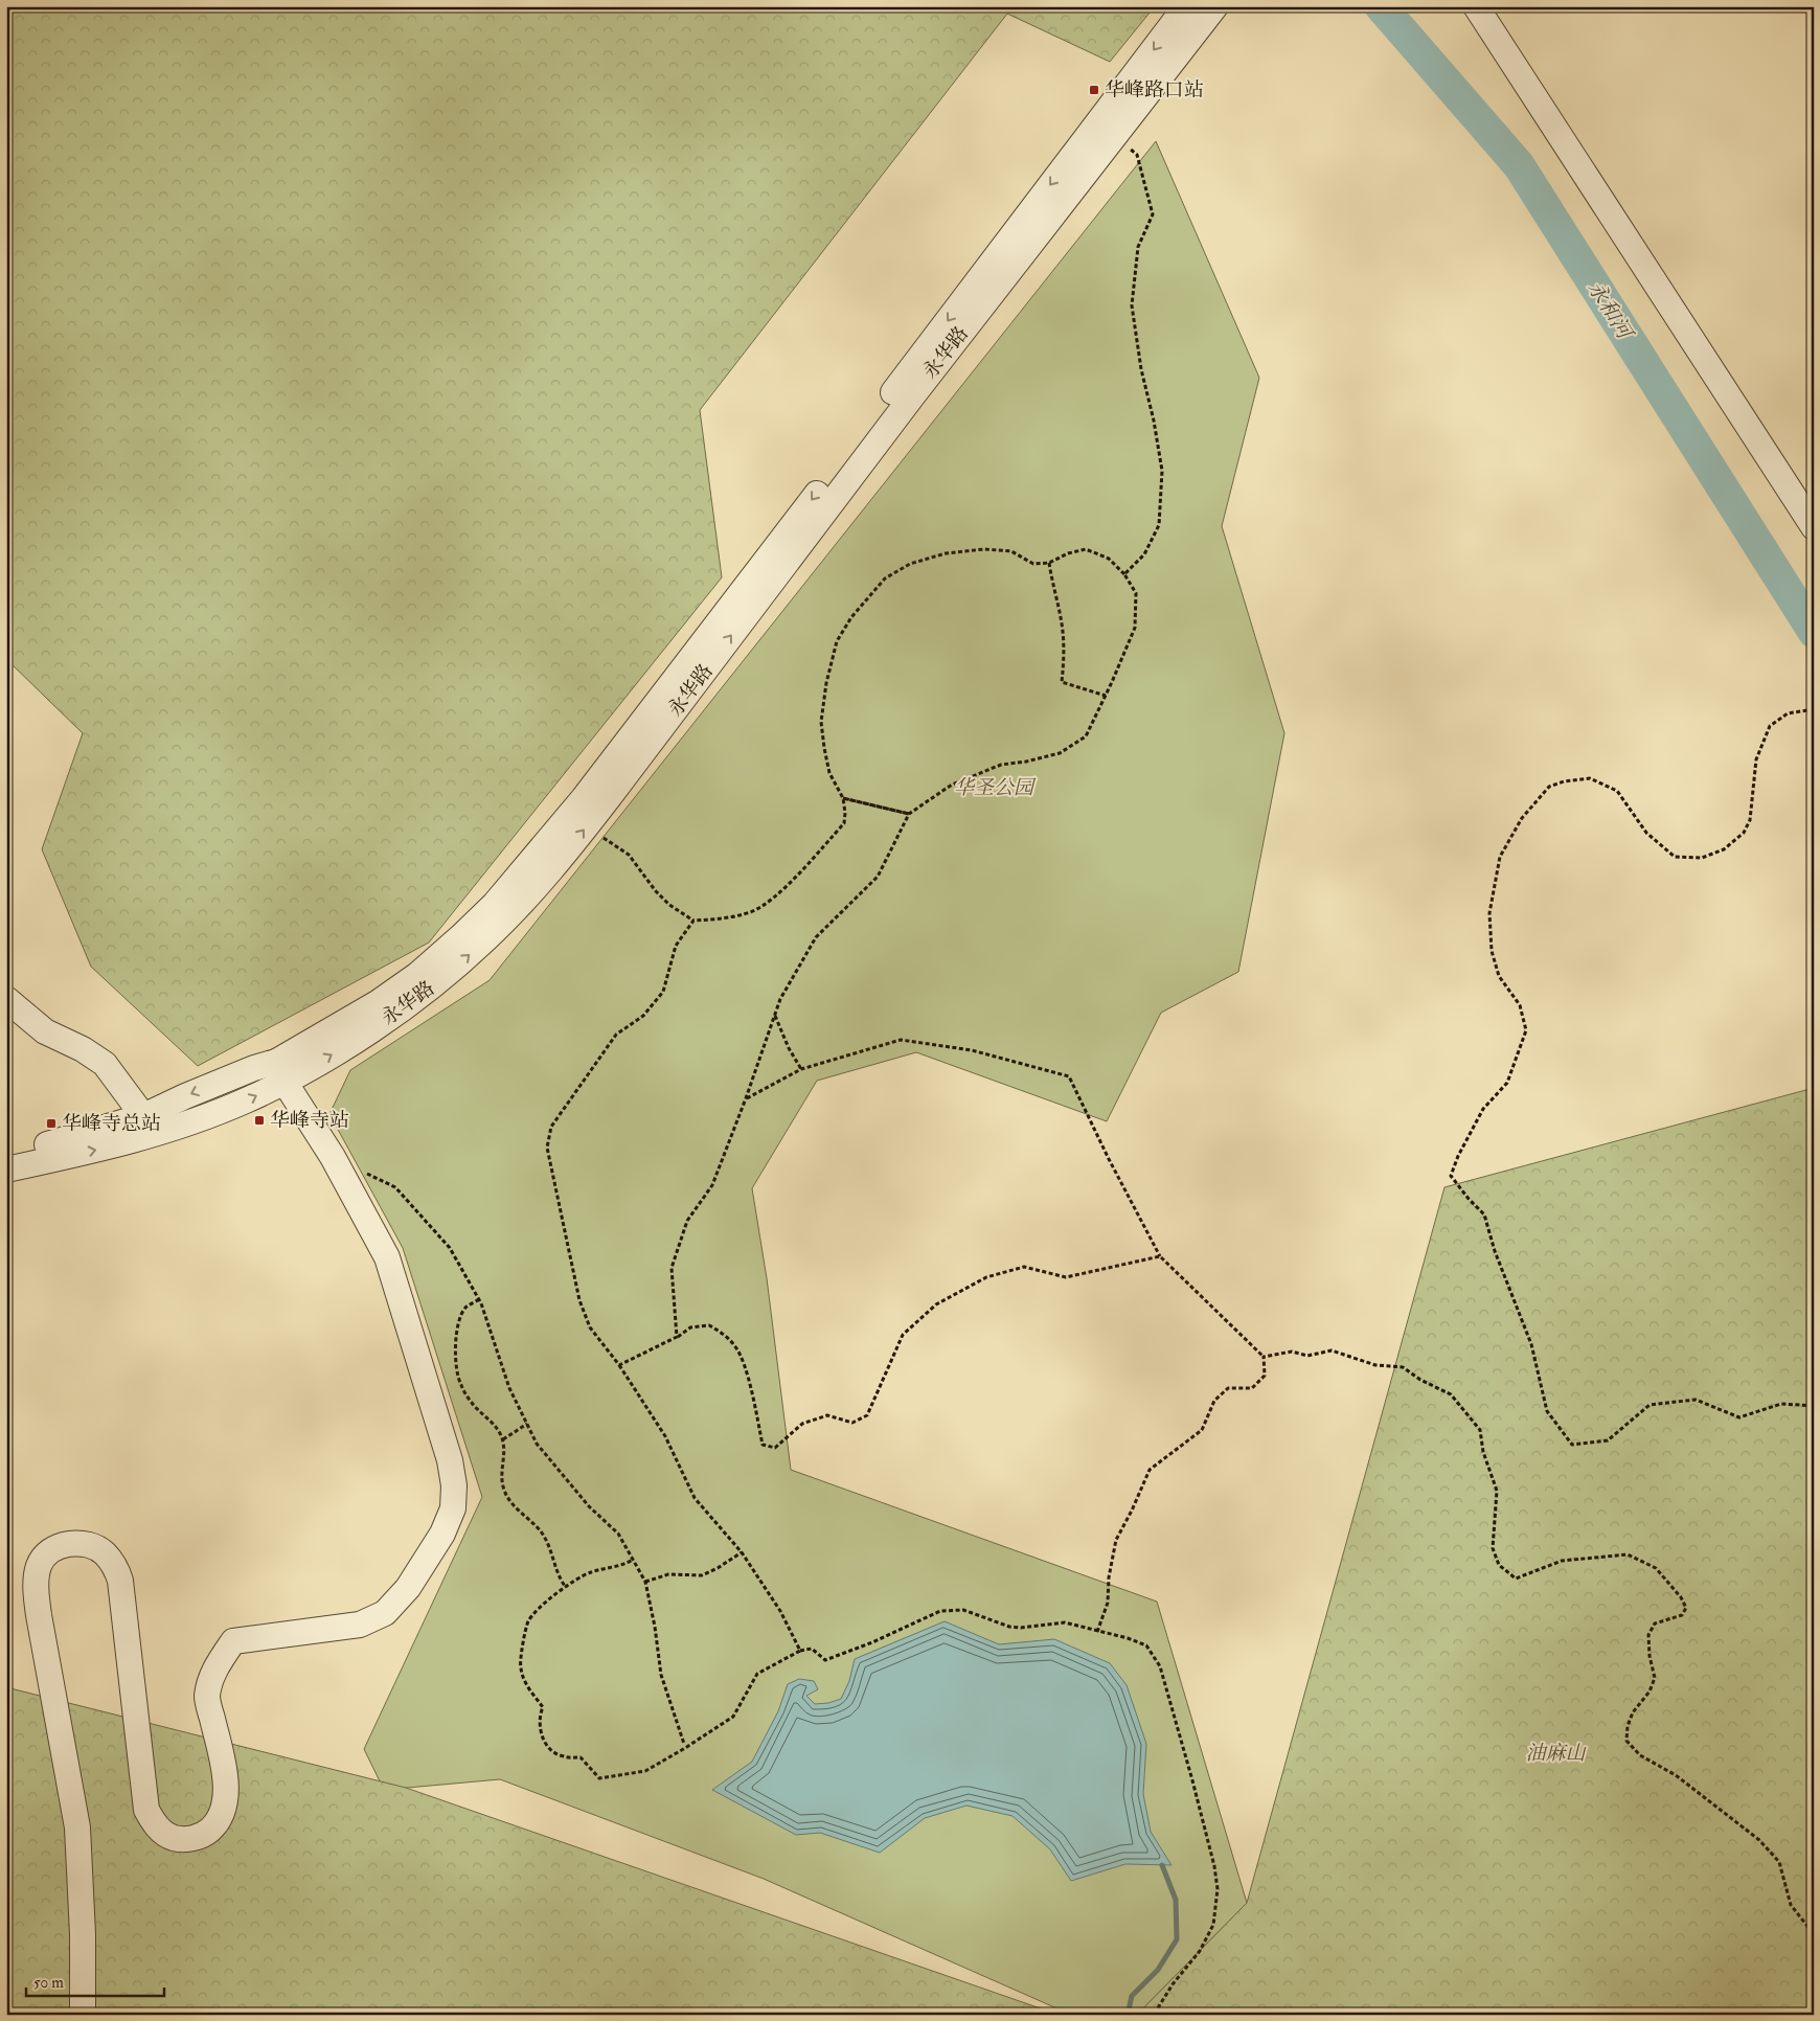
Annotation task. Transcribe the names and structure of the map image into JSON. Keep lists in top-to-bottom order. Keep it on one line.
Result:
{"streets":{"street":["永华路"]},"water":["永和河"],"parks":["华圣公园","油麻山"],"places":{"transit":["华峰路口站","华峰寺站","华峰寺总站"]},"scale_bar":"50 m"}
